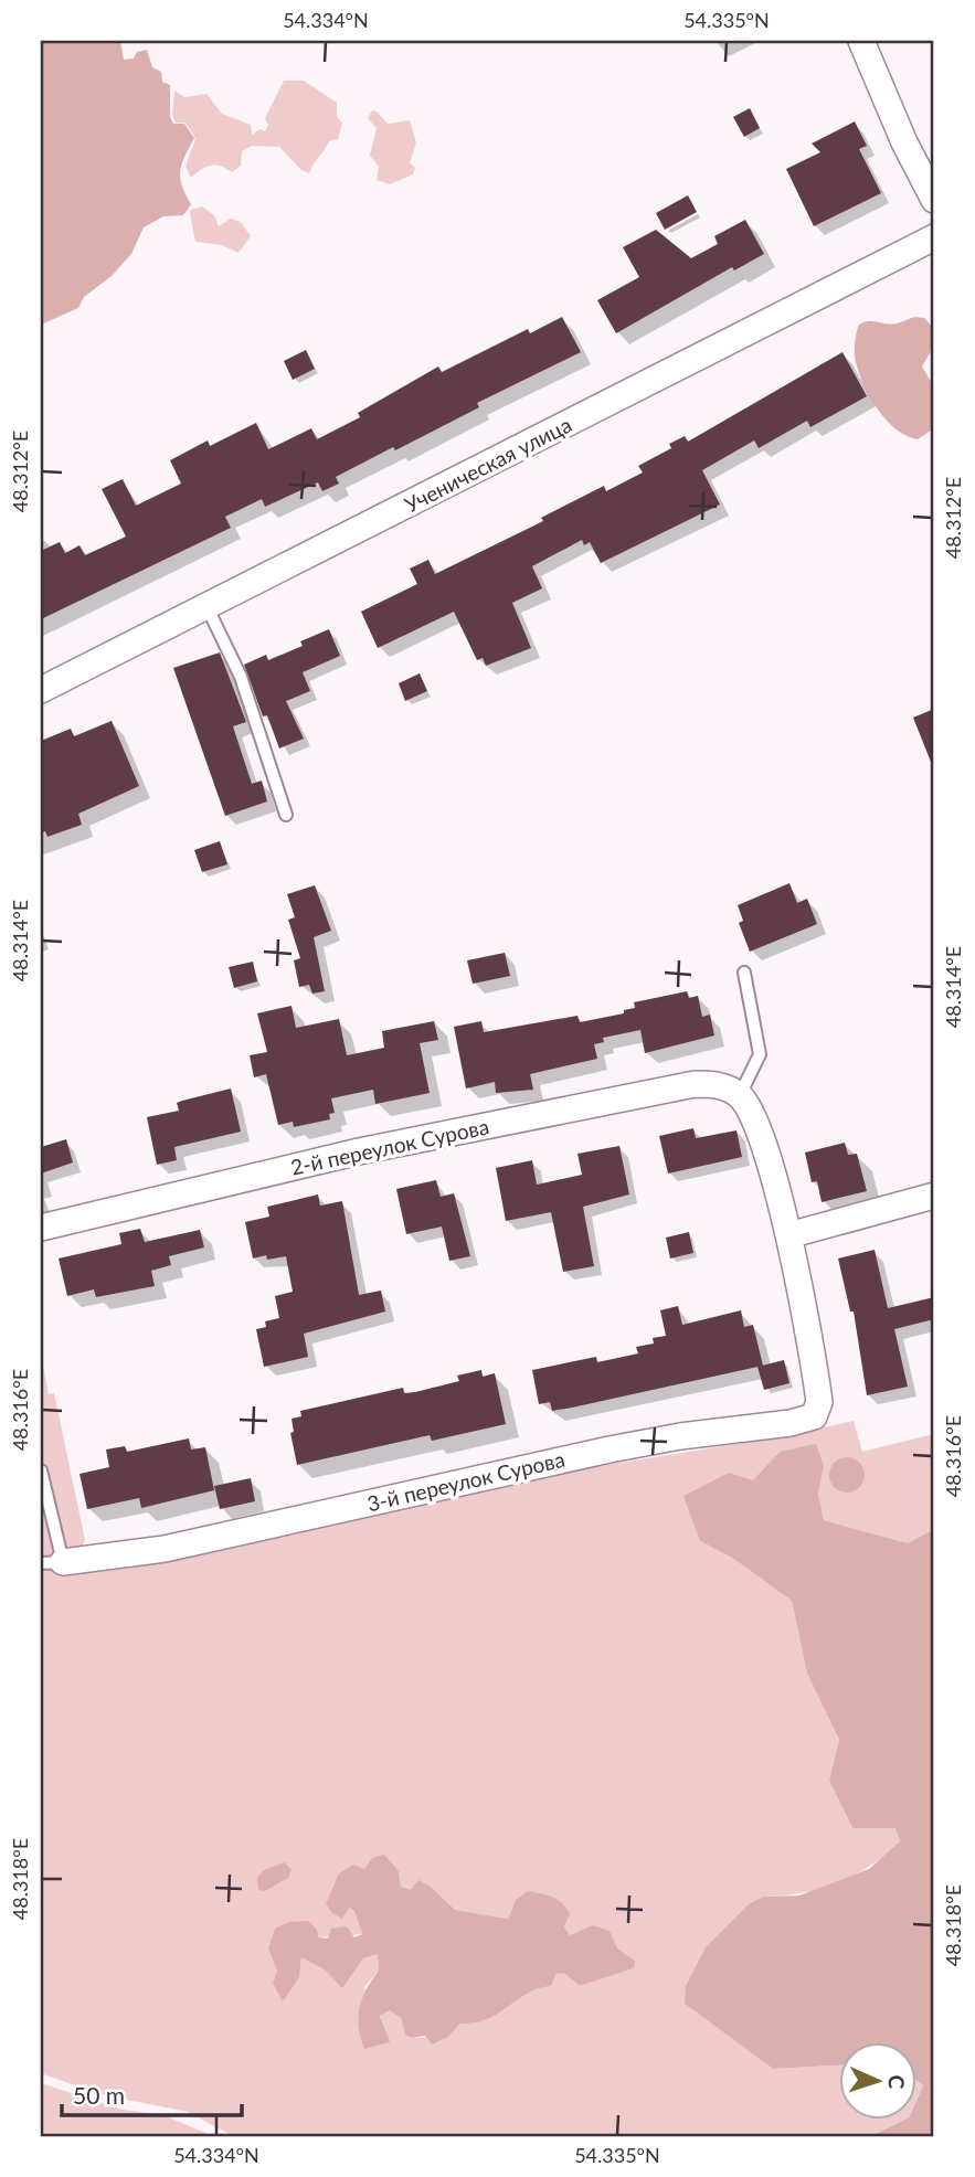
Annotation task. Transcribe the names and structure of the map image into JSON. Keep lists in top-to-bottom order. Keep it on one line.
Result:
{"streets":{"street":["Ученическая улица","2-й переулок Сурова","3-й переулок Сурова"]},"scale_bar":"50 m","north":"right","coordinates":["54.334°N","54.335°N","48.312°E","48.314°E","48.316°E","48.318°E"]}
